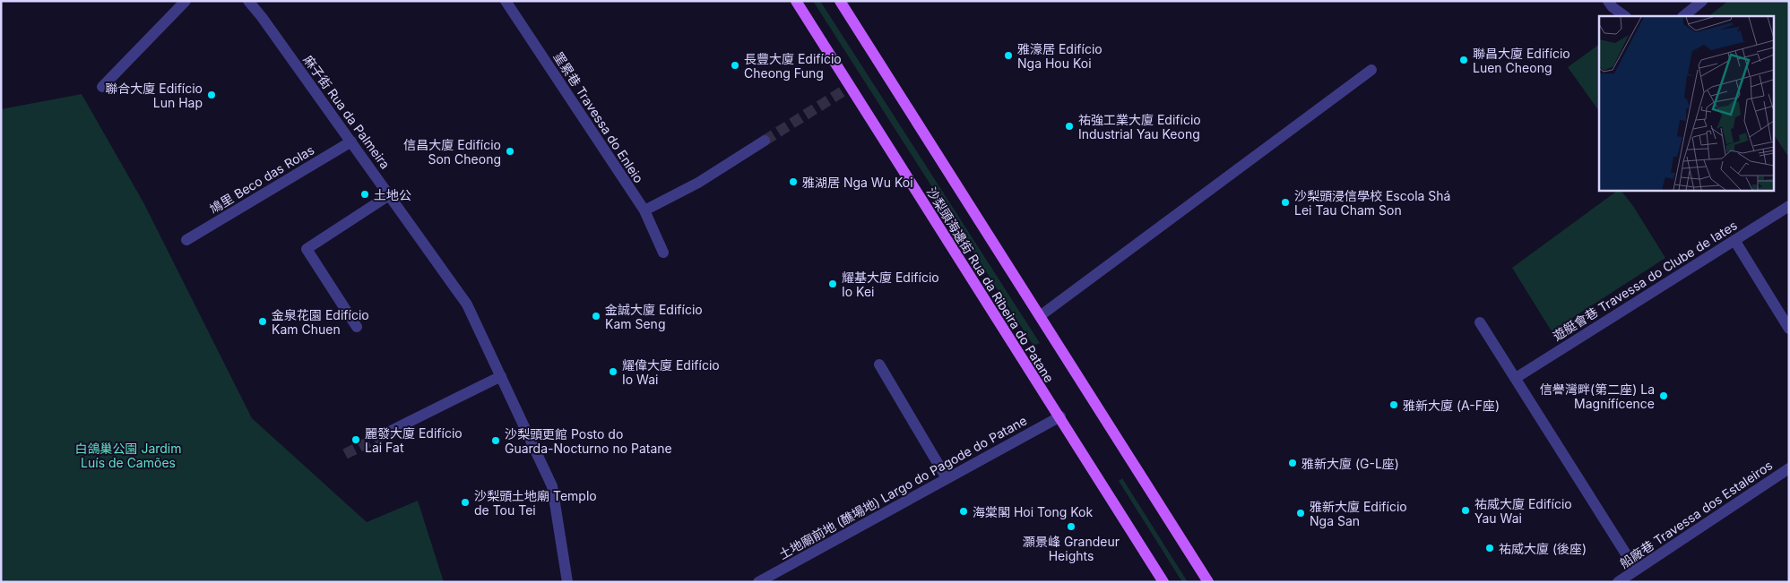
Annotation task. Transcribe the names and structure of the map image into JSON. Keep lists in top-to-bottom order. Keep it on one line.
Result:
{"streets":{"main road":["沙梨頭海邊街 Rua da Ribeira do Patane"],"street":["麻子街 Rua da Palmeira","罣累巷 Travessa do Enleio","鳩里 Beco das Rolas","遊艇會巷 Travessa do Clube de Iates","土地廟前地 (醮場地) Largo do Pagode do Patane","船廠巷 Travessa dos Estaleiros"]},"crossings":[["麻子街 Rua da Palmeira","鳩里 Beco das Rolas"],["沙梨頭海邊街 Rua da Ribeira do Patane","土地廟前地 (醮場地) Largo do Pagode do Patane"]],"parks":["白鴿巢公園 Jardim Luís de Camões"],"places":["雅濠居 Edifício Nga Hou Koi","聯昌大廈 Edifício Luen Cheong","長豐大廈 Edifício Cheong Fung","聯合大廈 Edifício Lun Hap","祐強工業大廈 Edifício Industrial Yau Keong","信昌大廈 Edifício Son Cheong","雅湖居 Nga Wu Koi","土地公","沙梨頭浸信學校 Escola Shá Lei Tau Cham Son","耀基大廈 Edifício Io Kei","金誠大廈 Edifício Kam Seng","金泉花園 Edifício Kam Chuen","耀偉大廈 Edifício Io Wai","信譽灣畔(第二座) La Magnífícence","雅新大廈 (A-F座)","麗發大廈 Edifício Lai Fat","沙梨頭更館 Posto do Guarda-Nocturno no Patane","雅新大廈 (G-L座)","沙梨頭土地廟 Templo de Tou Tei","祐威大廈 Edifício Yau Wai","海棠閣 Hoi Tong Kok","雅新大廈 Edifício Nga San","灝景峰 Grandeur Heights","祐威大廈 (後座)"]}
